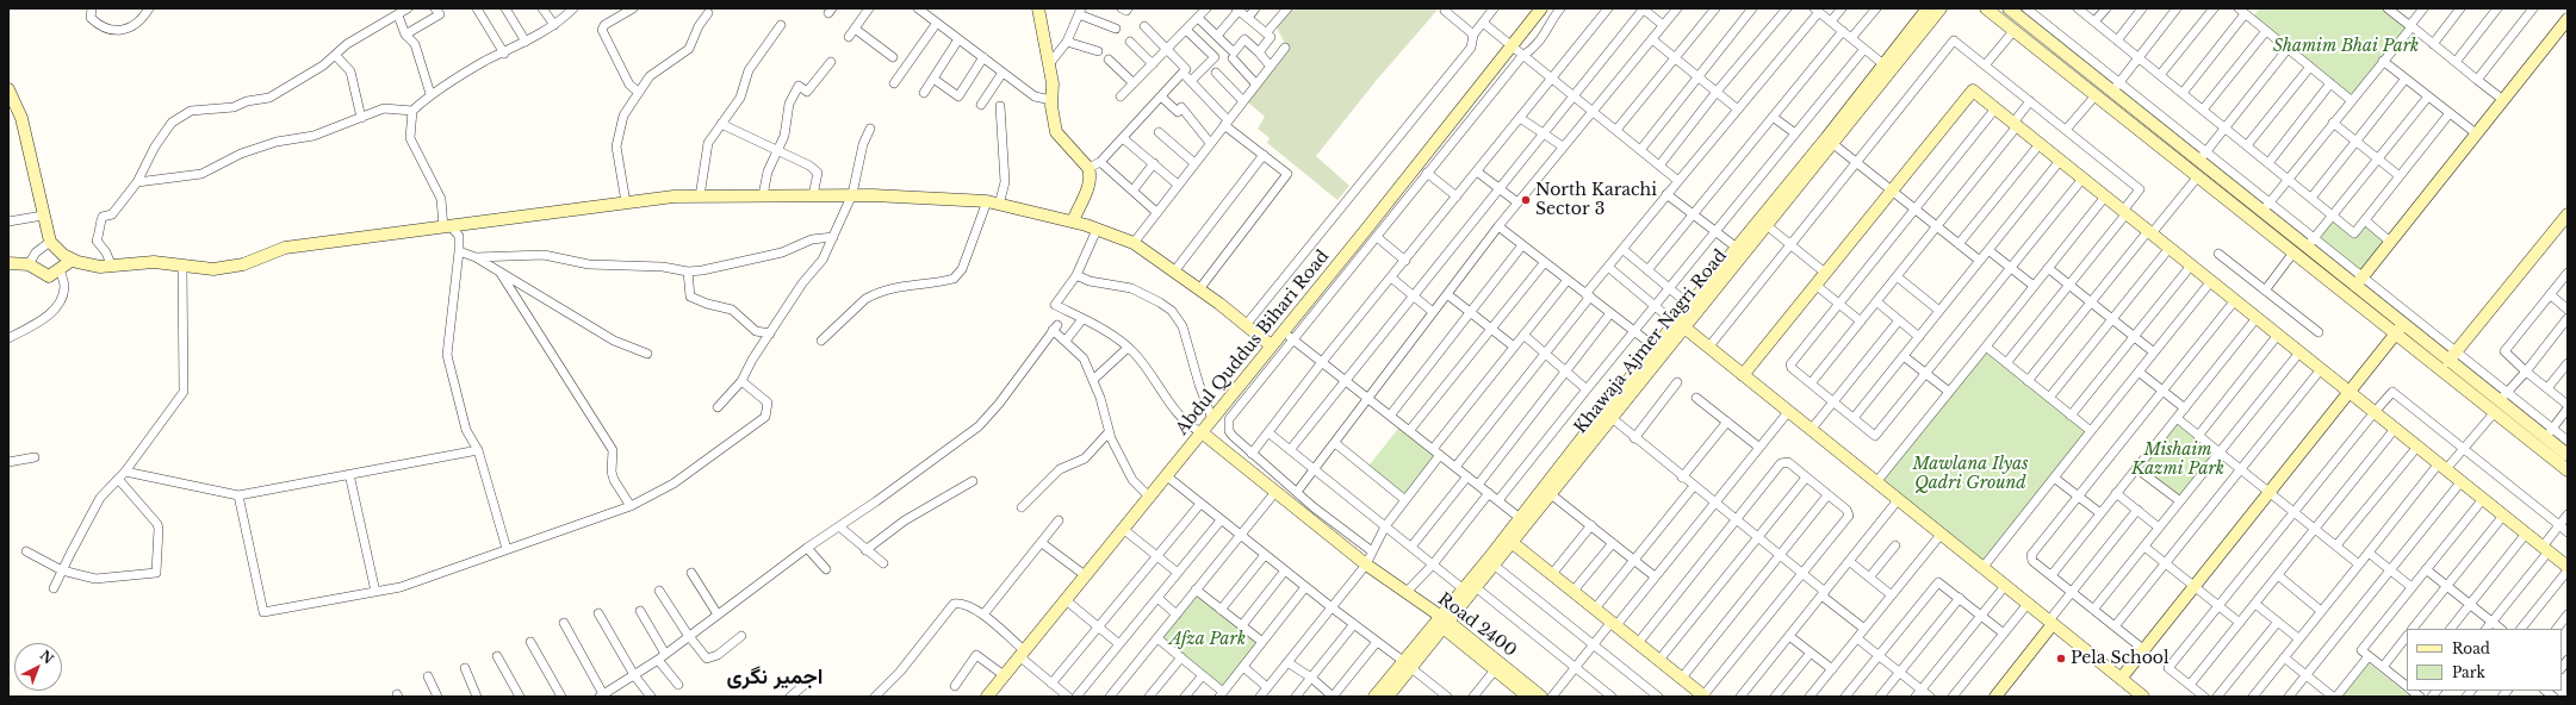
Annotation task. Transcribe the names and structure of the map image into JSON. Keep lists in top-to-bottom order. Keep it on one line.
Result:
{"streets":{"street":["Khawaja Ajmer Nagri Road","Abdul Quddus Bihari Road","Road 2400"]},"crossings":[["Khawaja Ajmer Nagri Road","Road 2400"],["Abdul Quddus Bihari Road","Road 2400"]],"districts":["اجمیر نگری"],"parks":["Shamim Bhai Park","Mishaim Kazmi Park","Mawlana Ilyas Qadri Ground","Afza Park"],"places":["North Karachi Sector 3","Pela School"],"legend":["Road","Park"],"north":"top right"}
